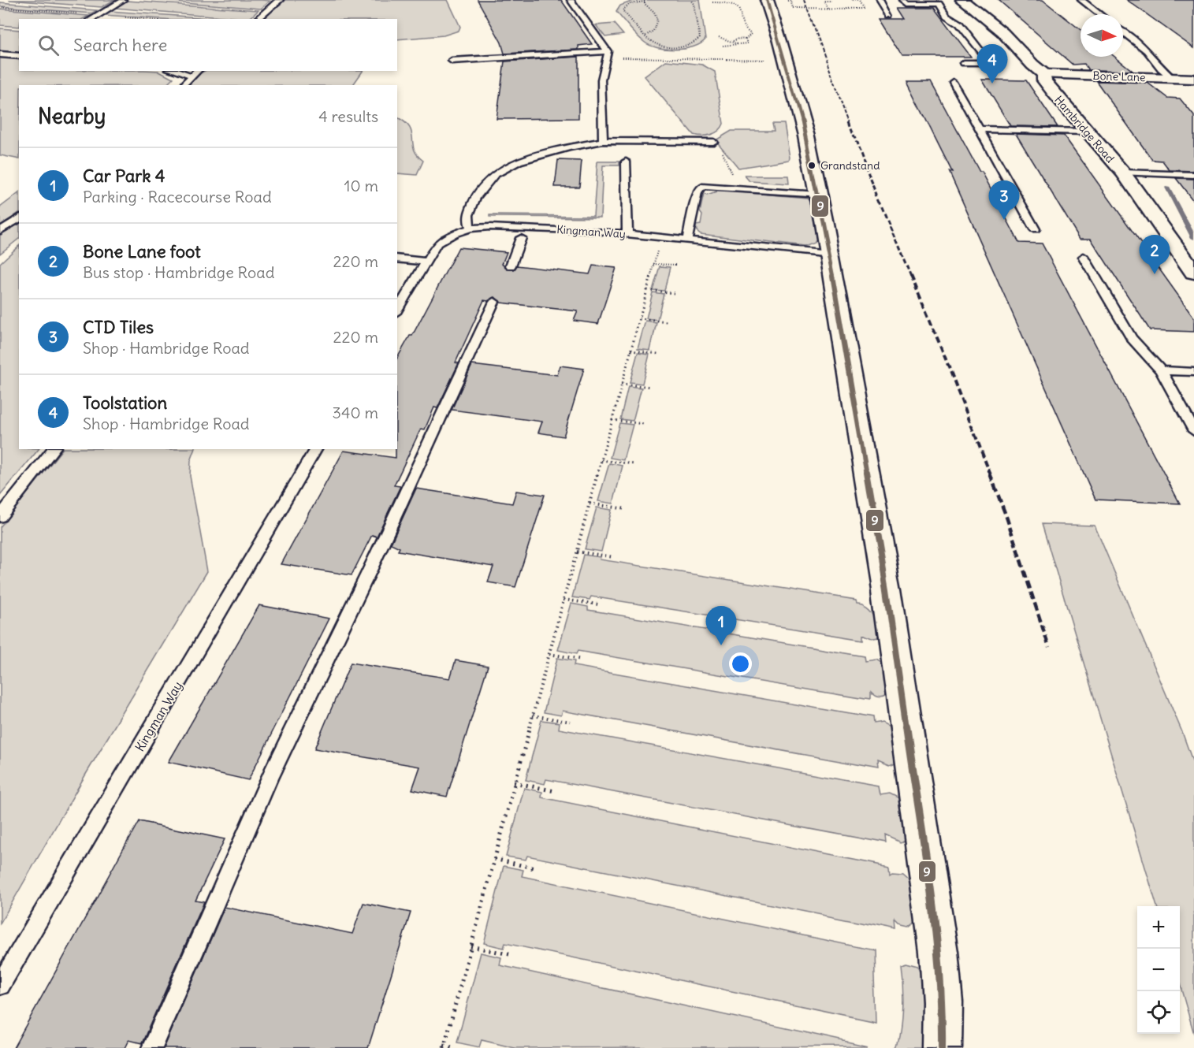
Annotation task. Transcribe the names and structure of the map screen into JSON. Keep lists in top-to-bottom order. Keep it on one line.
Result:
{"streets":{"street":["Bone Lane","Hambridge Road"],"lane":["Kingman Way"]},"crossings":[["Bone Lane","Hambridge Road"]],"places":["Grandstand"],"lines":["transit line 9"],"north":"right","page":{"search":"Search here","pins":["4","3","2","1"],"heading":["Nearby","4 results"],"list":[{"mark":"1","name":"Car Park 4","note":"Parking · Racecourse Road","value":"10 m"},{"mark":"2","name":"Bone Lane foot","note":"Bus stop · Hambridge Road","value":"220 m"},{"mark":"3","name":"CTD Tiles","note":"Shop · Hambridge Road","value":"220 m"},{"mark":"4","name":"Toolstation","note":"Shop · Hambridge Road","value":"340 m"}],"map_buttons":["+","−"]}}
